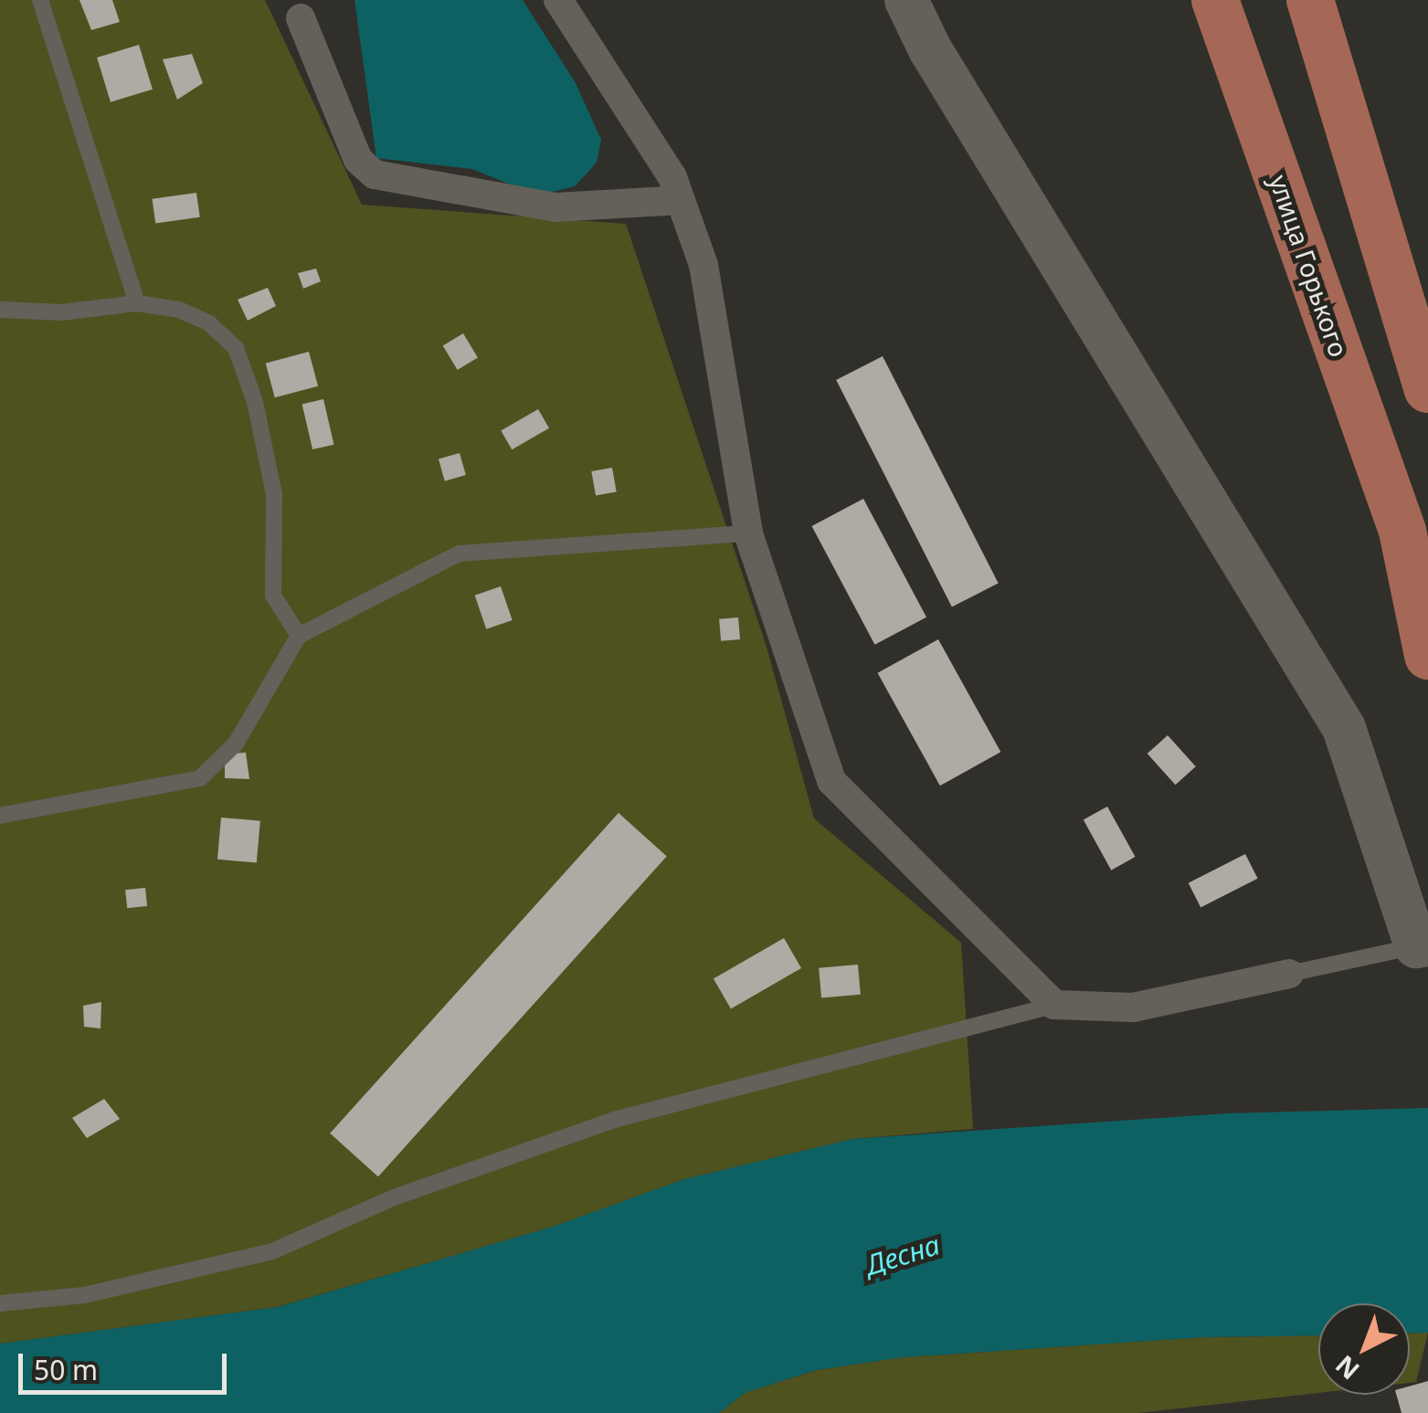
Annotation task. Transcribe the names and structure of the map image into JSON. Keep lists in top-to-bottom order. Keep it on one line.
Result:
{"streets":{"main road":["улица Горького"]},"water":["Десна"],"scale_bar":"50 m","north":"bottom left"}
